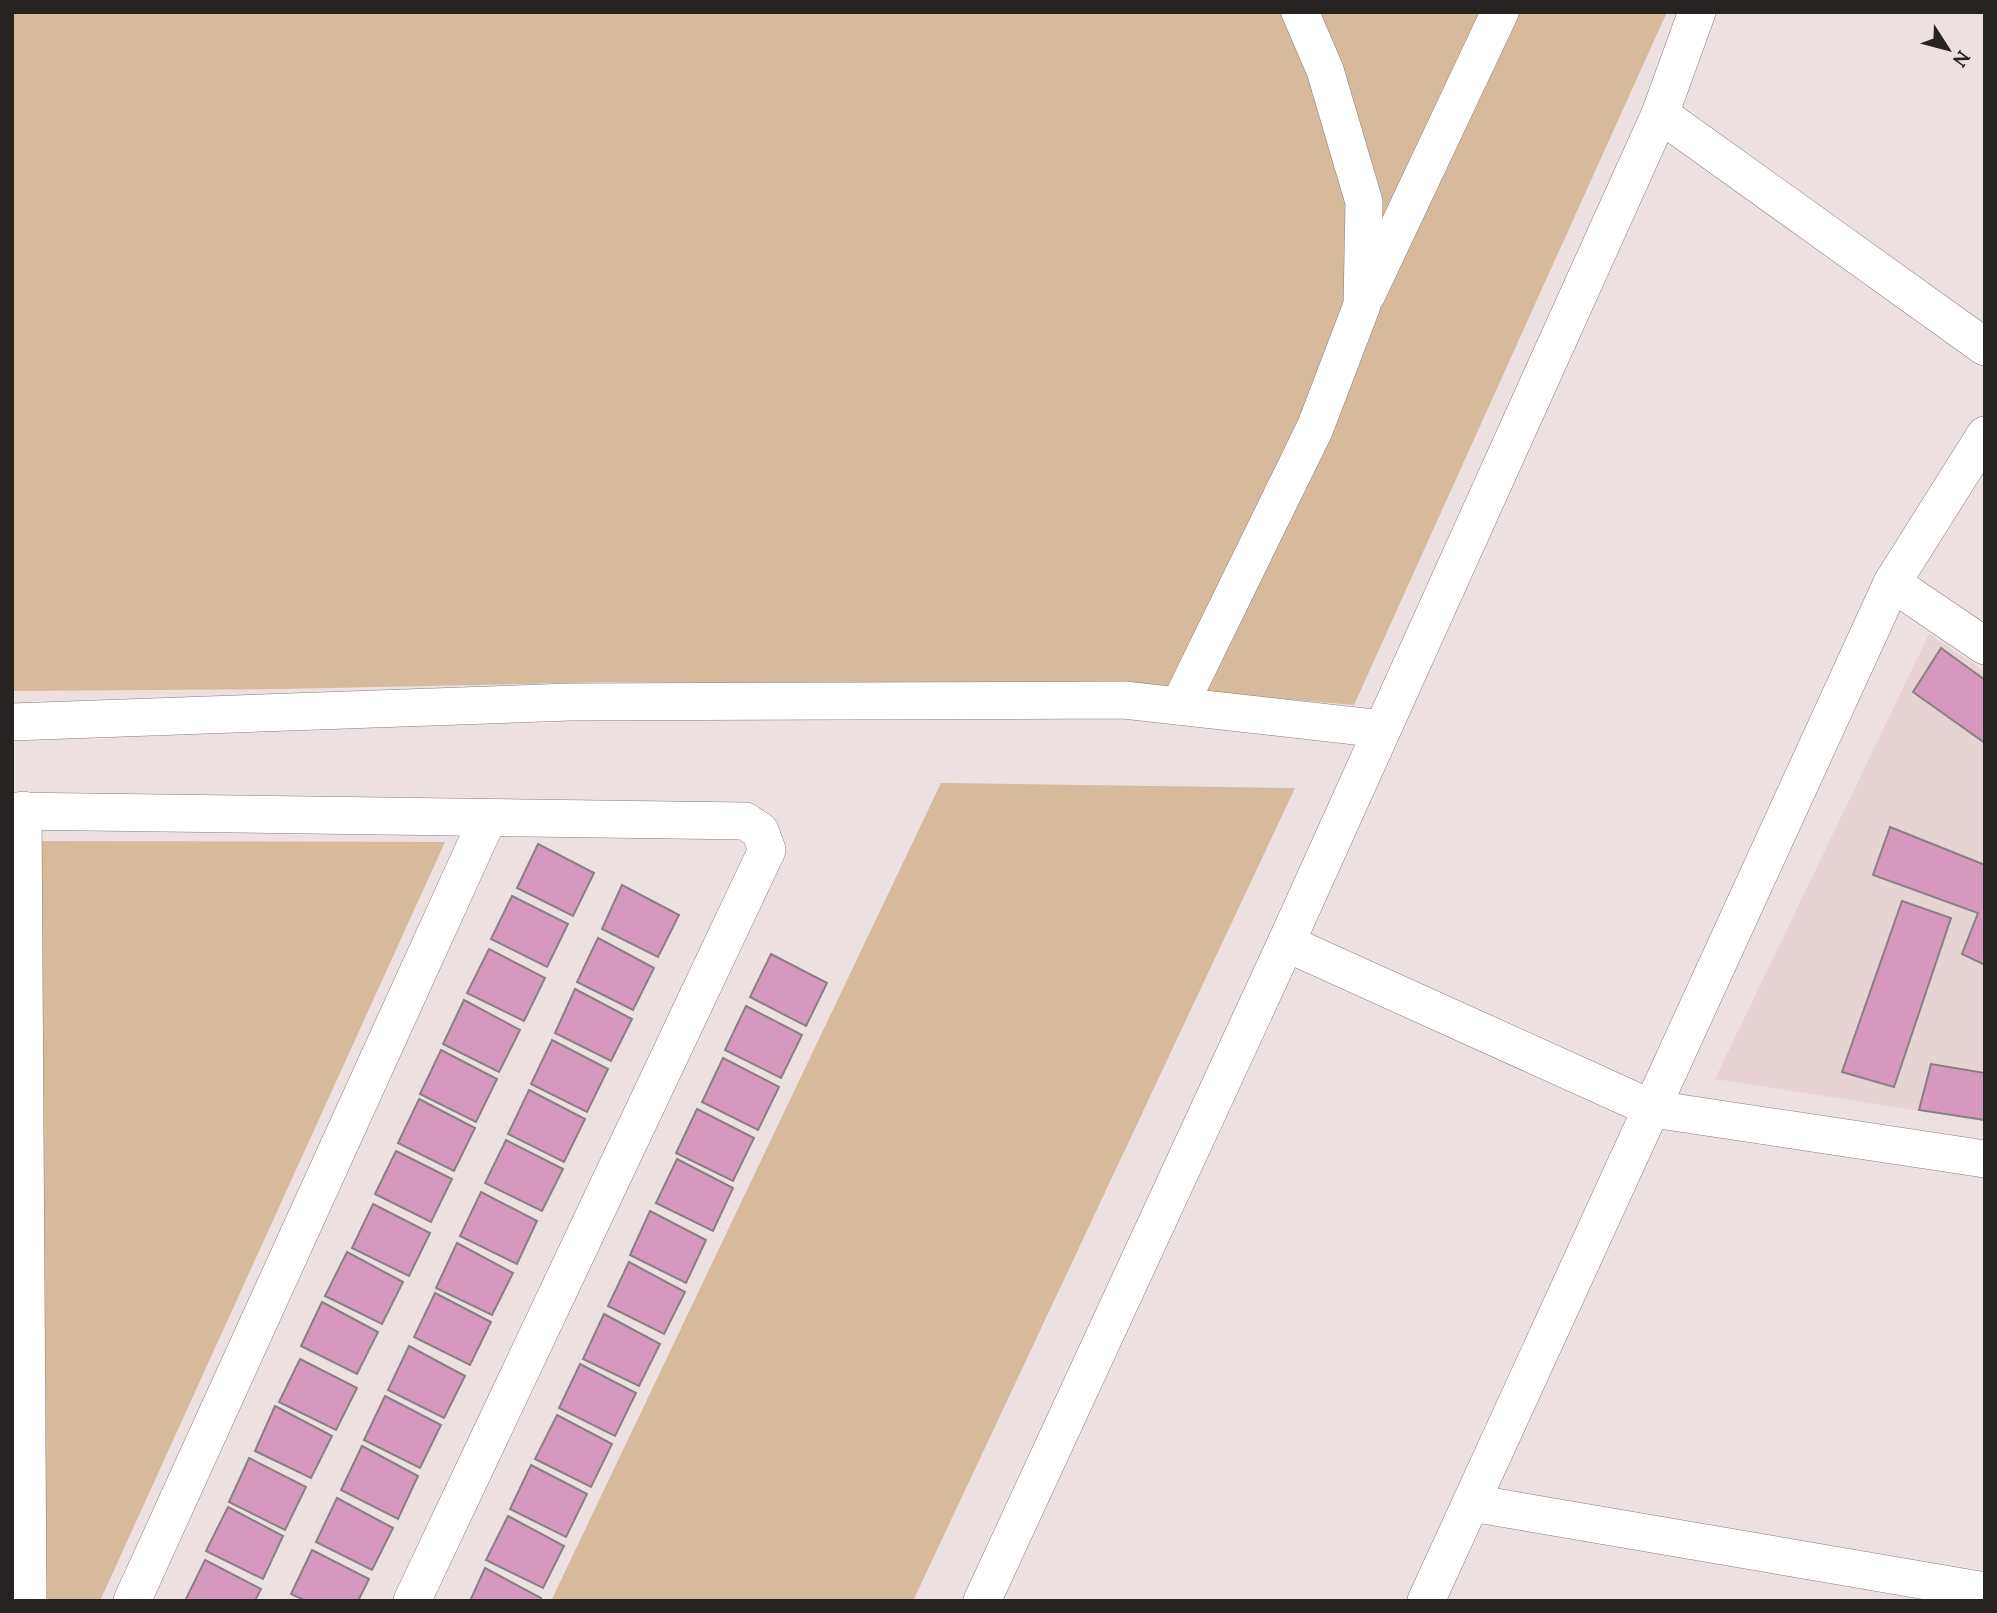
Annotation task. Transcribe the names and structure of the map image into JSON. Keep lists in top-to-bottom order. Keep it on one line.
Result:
{"north":"bottom right"}
